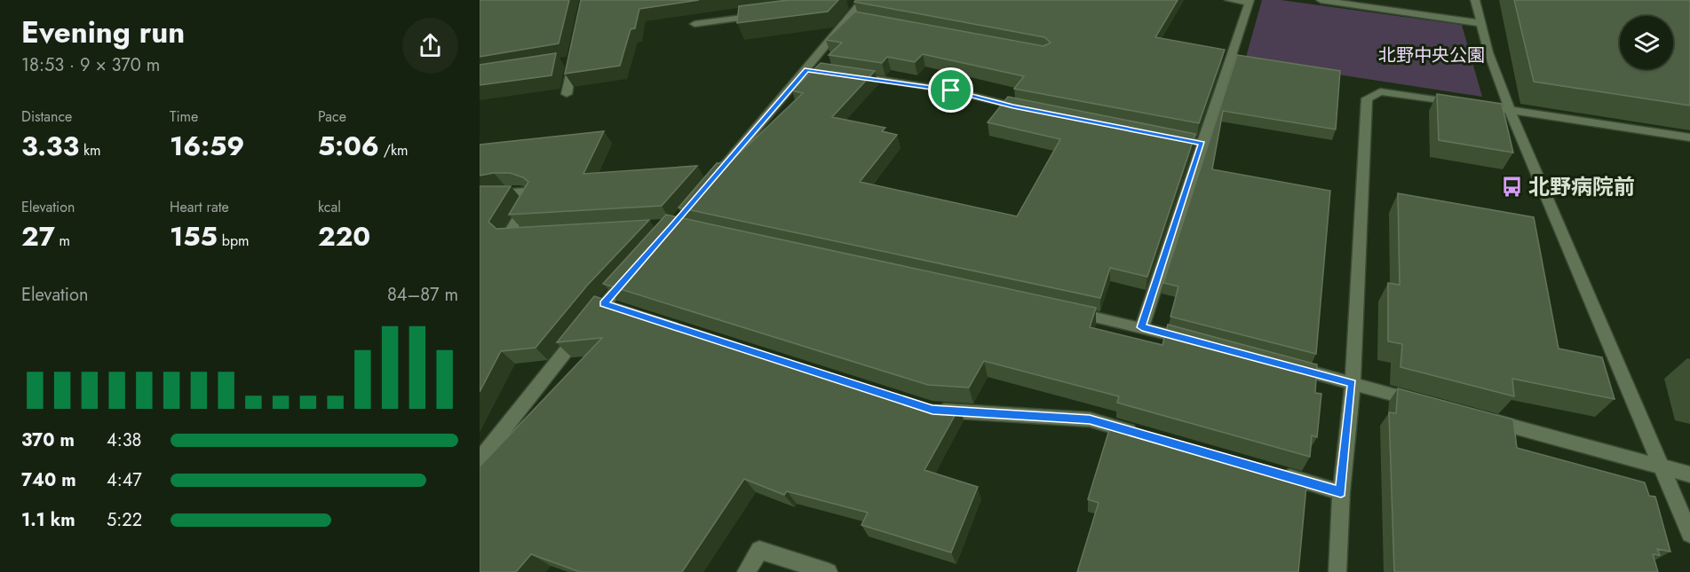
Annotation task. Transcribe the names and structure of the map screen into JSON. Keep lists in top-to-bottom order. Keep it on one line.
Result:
{"parks":["北野中央公園"],"places":{"bus stop":["北野病院前"]},"page":{"heading":["Evening run","18:53 · 9 × 370 m"],"stats":[["Distance","3.33 km"],["Time","16:59"],["Pace","5:06 /km"],["Elevation","27 m"],["Heart rate","155 bpm"],["kcal","220"]],"chart":["Elevation","84–87 m"],"list":[{"name":"370 m","note":"4:38"},{"name":"740 m","note":"4:47"},{"name":"1.1 km","note":"5:22"}]}}
